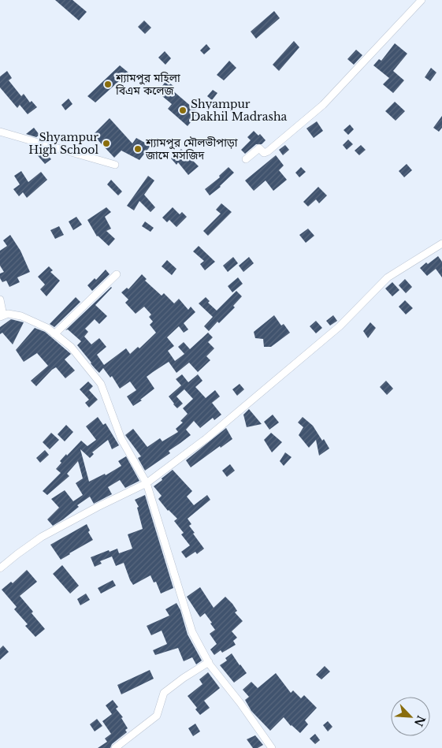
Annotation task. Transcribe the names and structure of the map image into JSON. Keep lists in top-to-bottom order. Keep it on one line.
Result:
{"places":["শ্যামপুর মহিলা বিএম কলেজ","Shyampur Dakhil Madrasha","Shyampur High School","শ্যামপুর মৌলভীপাড়া জামে মসজিদ"],"north":"bottom right"}
